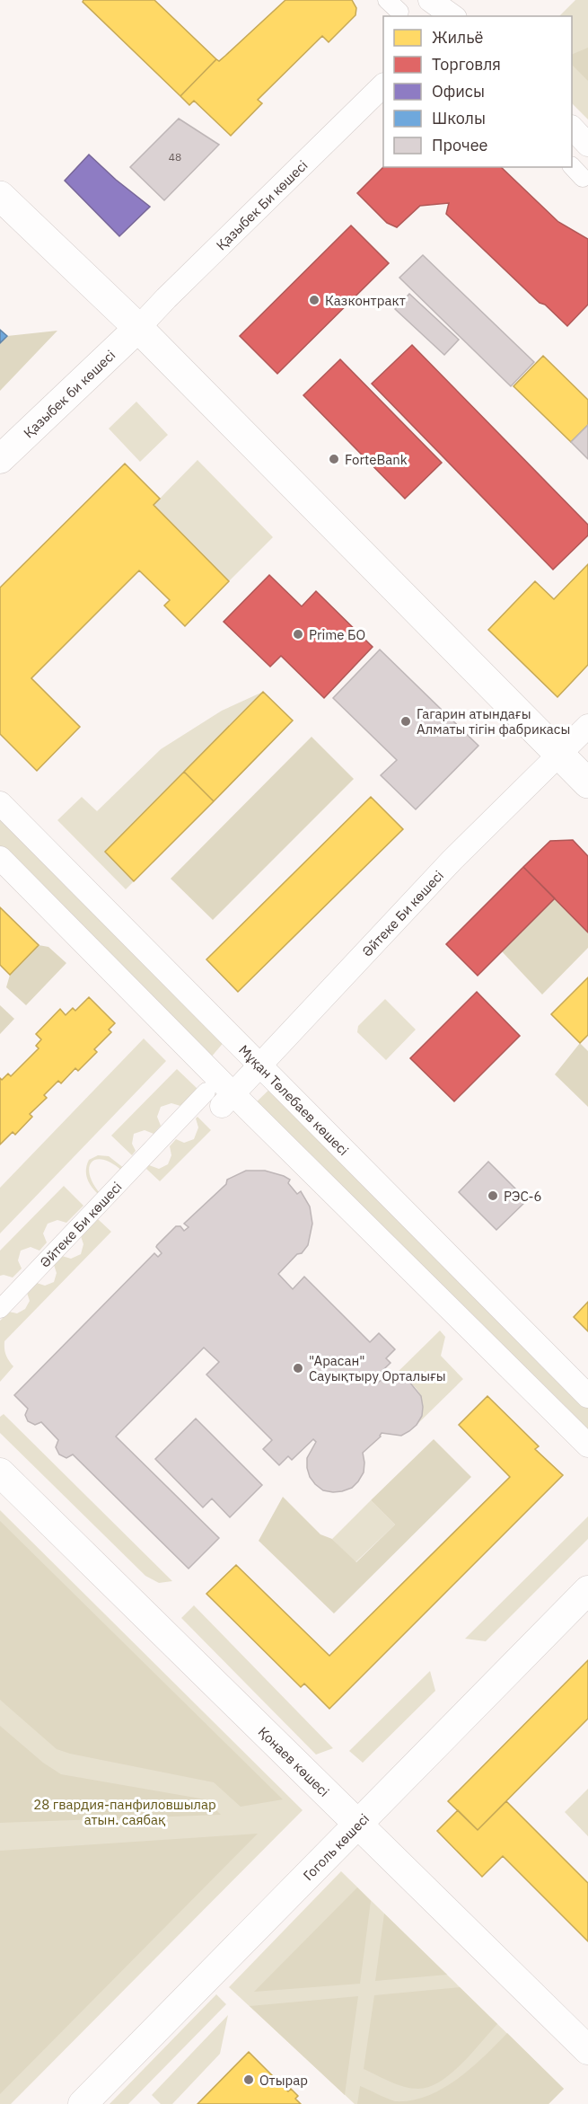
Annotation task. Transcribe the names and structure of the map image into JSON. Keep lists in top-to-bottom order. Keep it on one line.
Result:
{"streets":{"street":["Қазыбек Би көшесі","Қазыбек би көшесі","Әйтеке Би көшесі","Мұқан Төлебаев көшесі","Қонаев көшесі","Гоголь көшесі"]},"crossings":[["Қазыбек Би көшесі","Қазыбек би көшесі"],["Әйтеке Би көшесі","Мұқан Төлебаев көшесі"],["Қонаев көшесі","Гоголь көшесі"]],"parks":["28 гвардия-панфиловшылар атын. саябақ"],"places":["Казконтракт","ForteBank","Prime БО","Гагарин атындағы Алматы тігін фабрикасы","РЭС-6","\"Арасан\" Сауықтыру Орталығы","Отырар"],"house_numbers":["48"],"legend":["Жильё","Торговля","Офисы","Школы","Прочее"]}
